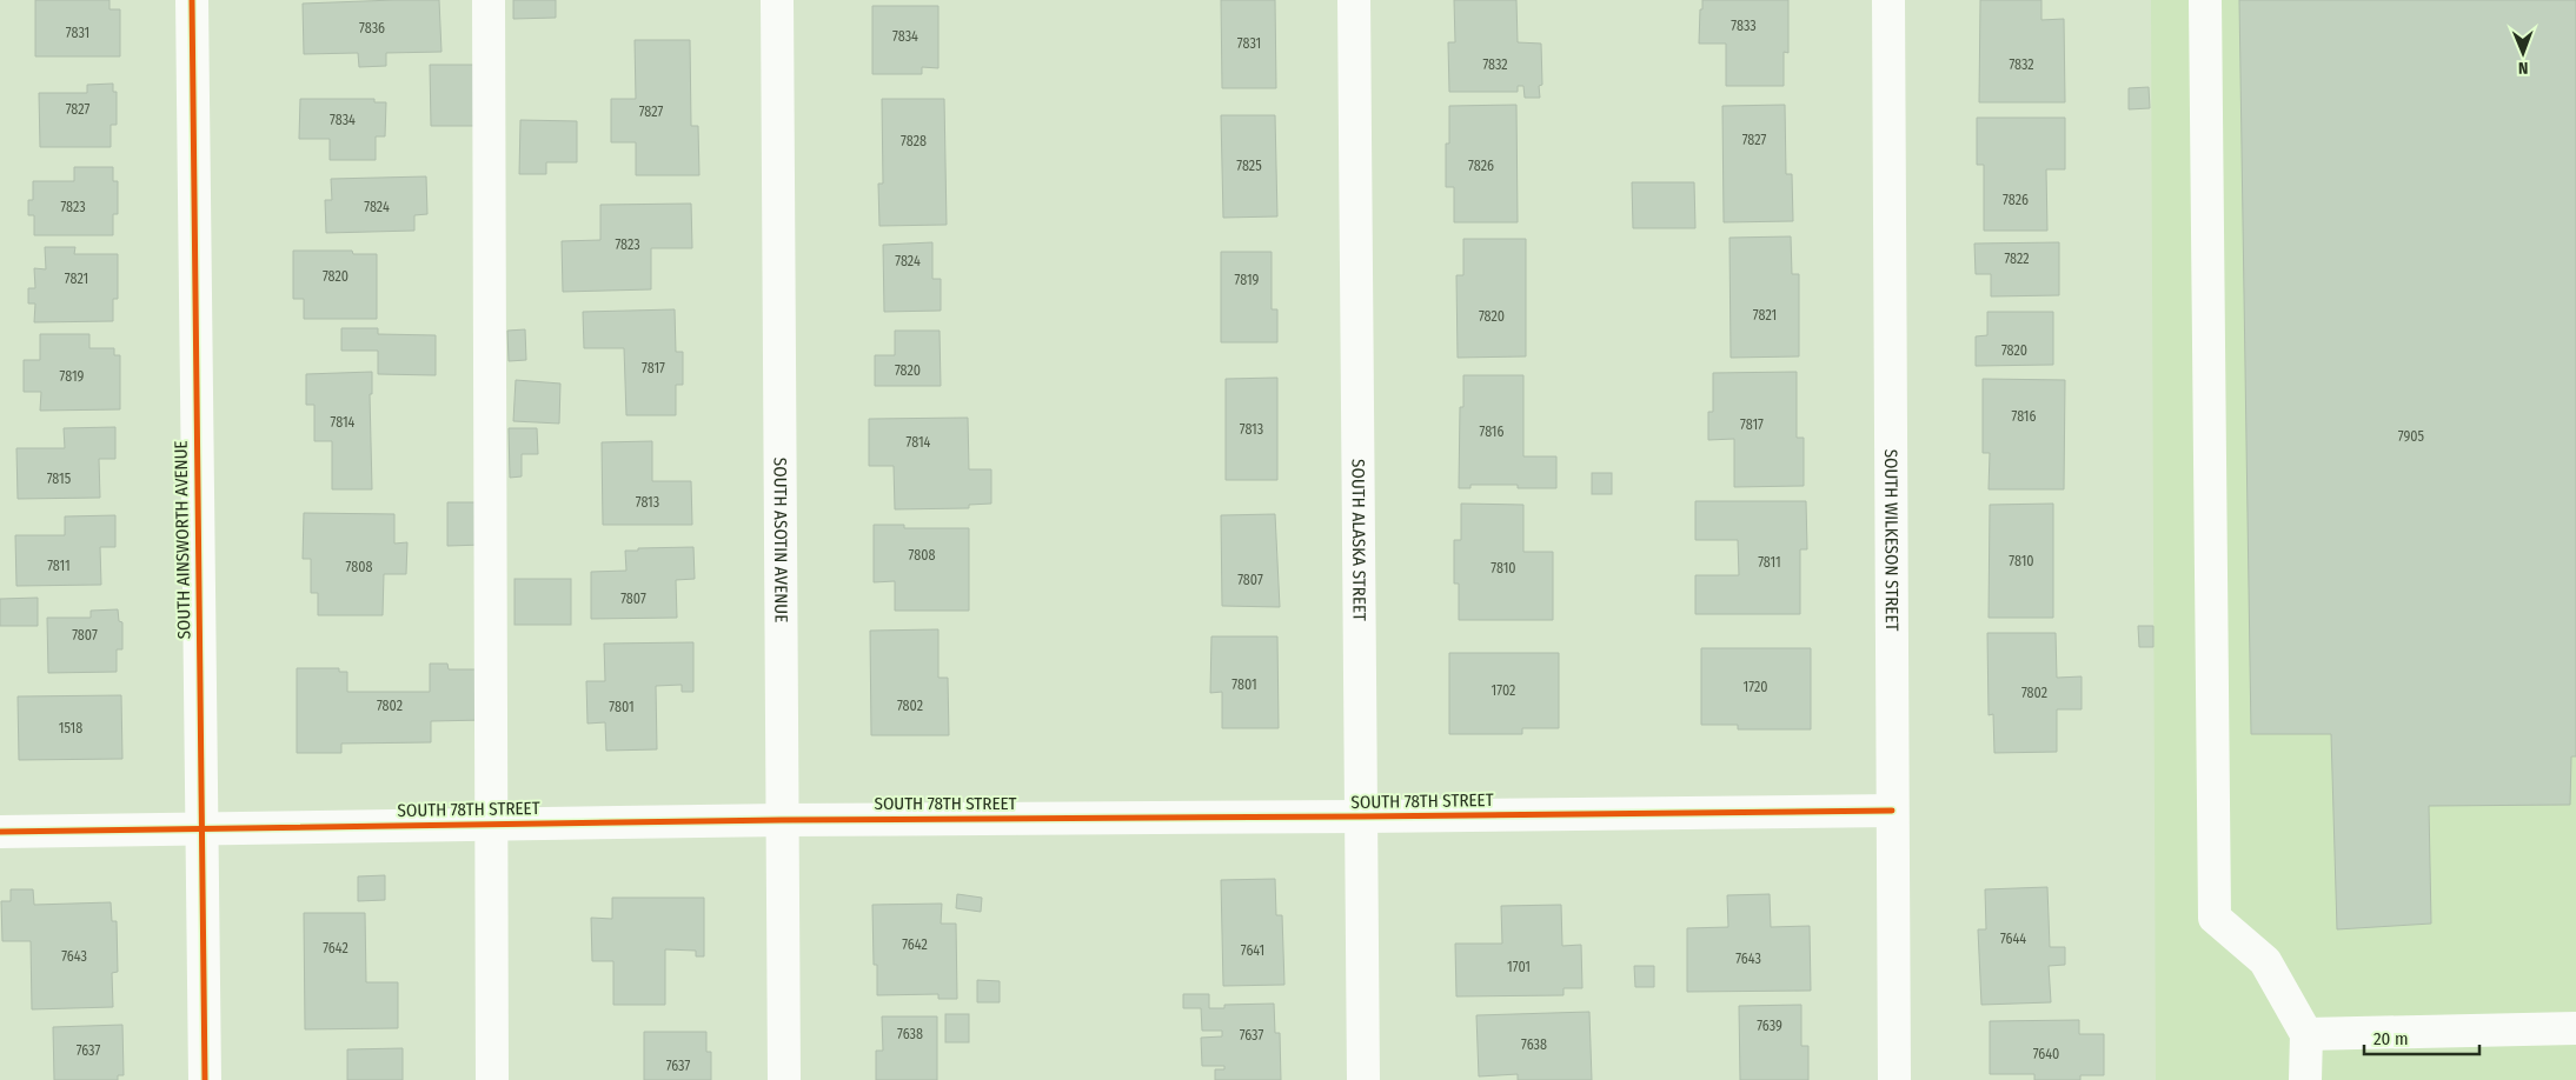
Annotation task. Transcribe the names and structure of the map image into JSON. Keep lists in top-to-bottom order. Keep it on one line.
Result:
{"streets":{"street":["SOUTH AINSWORTH AVENUE","SOUTH ASOTIN AVENUE","SOUTH ALASKA STREET","SOUTH WILKESON STREET","SOUTH 78TH STREET"]},"crossings":[["SOUTH AINSWORTH AVENUE","SOUTH 78TH STREET"],["SOUTH ASOTIN AVENUE","SOUTH 78TH STREET"],["SOUTH ALASKA STREET","SOUTH 78TH STREET"],["SOUTH WILKESON STREET","SOUTH 78TH STREET"]],"house_numbers":["7833","7836","7831","7834","7831","7832","7832","7827","7827","7834","7827","7828","7825","7826","7826","7823","7824","7823","7822","7824","7820","7821","7819","7821","7820","7820","7817","7820","7819","7816","7814","7817","7813","7816","7905","7814","7815","7813","7808","7810","7811","7811","7808","7810","7807","7807","7807","7801","1720","1702","7802","7802","7802","7801","1518","7644","7642","7642","7641","7643","7643","1701","7639","7638","7637","7638","7637","7640","7637"],"scale_bar":"20 m","north":"bottom"}
